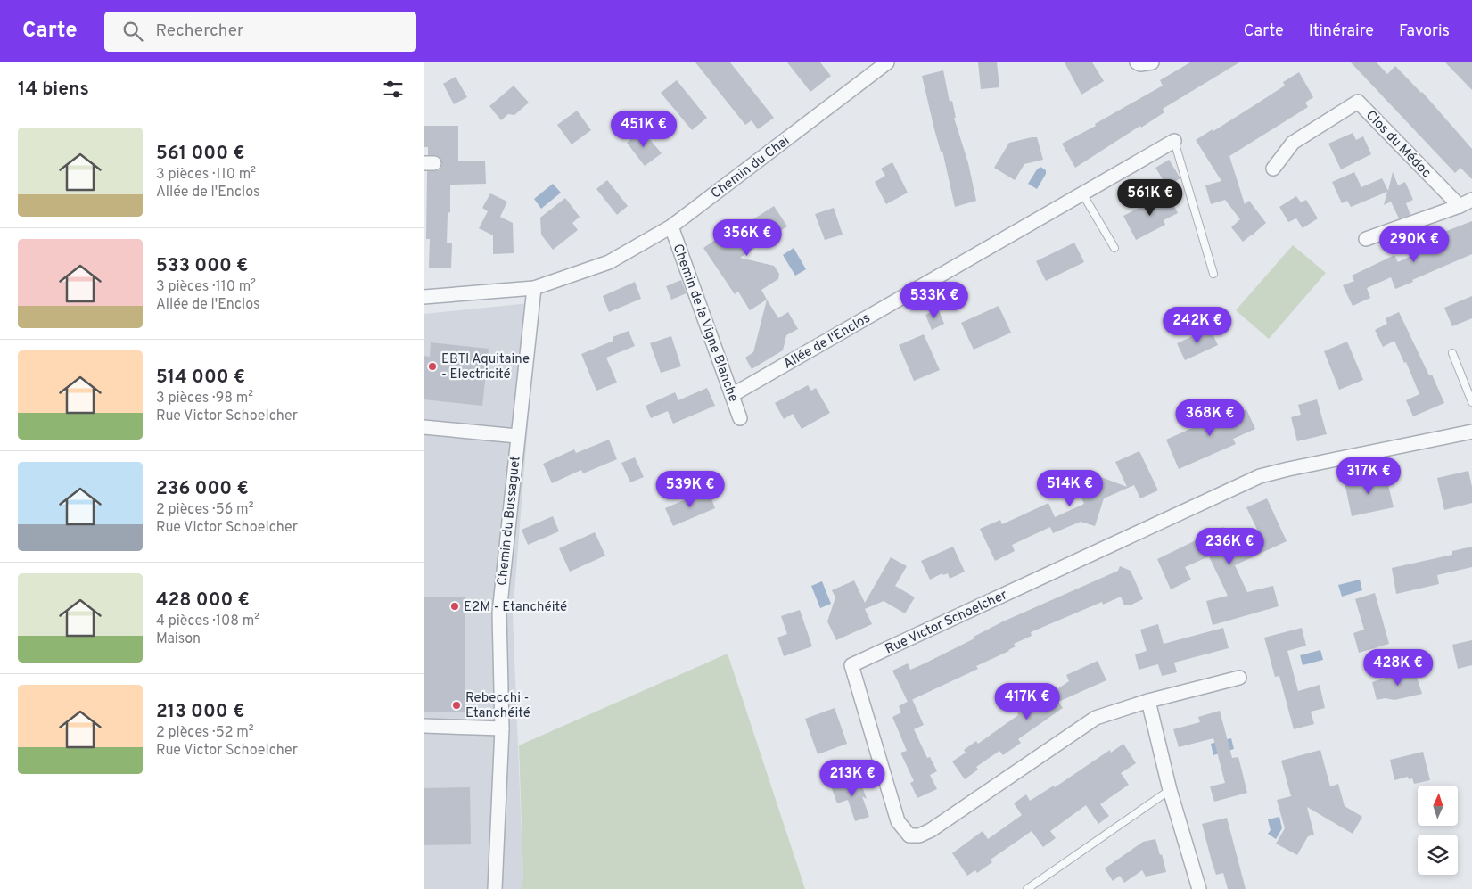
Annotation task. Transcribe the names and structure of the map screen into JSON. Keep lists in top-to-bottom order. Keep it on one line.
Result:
{"streets":{"street":["Clos du Médoc","Chemin du Chai","Chemin de la Vigne Blanche","Allée de l'Enclos","Chemin du Bussaguet","Rue Victor Schoelcher"]},"crossings":[["Chemin du Chai","Chemin de la Vigne Blanche"],["Chemin du Chai","Chemin du Bussaguet"],["Chemin de la Vigne Blanche","Allée de l'Enclos"]],"places":["EBTI Aquitaine - Electricité","E2M - Etanchéité","Rebecchi - Etanchéité"],"north":"top","page":{"header":"Carte","search":"Rechercher","nav":["Carte","Itinéraire","Favoris"],"heading":"14 biens","price":["451K €","561K €","356K €","290K €","533K €","242K €","368K €","317K €","514K €","539K €","236K €","428K €","417K €","213K €"],"list":[{"name":"561 000 €","note":"3 pièces · 110 m² · Allée de l'Enclos"},{"name":"533 000 €","note":"3 pièces · 110 m² · Allée de l'Enclos"},{"name":"514 000 €","note":"3 pièces · 98 m² · Rue Victor Schoelcher"},{"name":"236 000 €","note":"2 pièces · 56 m² · Rue Victor Schoelcher"},{"name":"428 000 €","note":"4 pièces · 108 m² · Maison"},{"name":"213 000 €","note":"2 pièces · 52 m² · Rue Victor Schoelcher"}]}}
